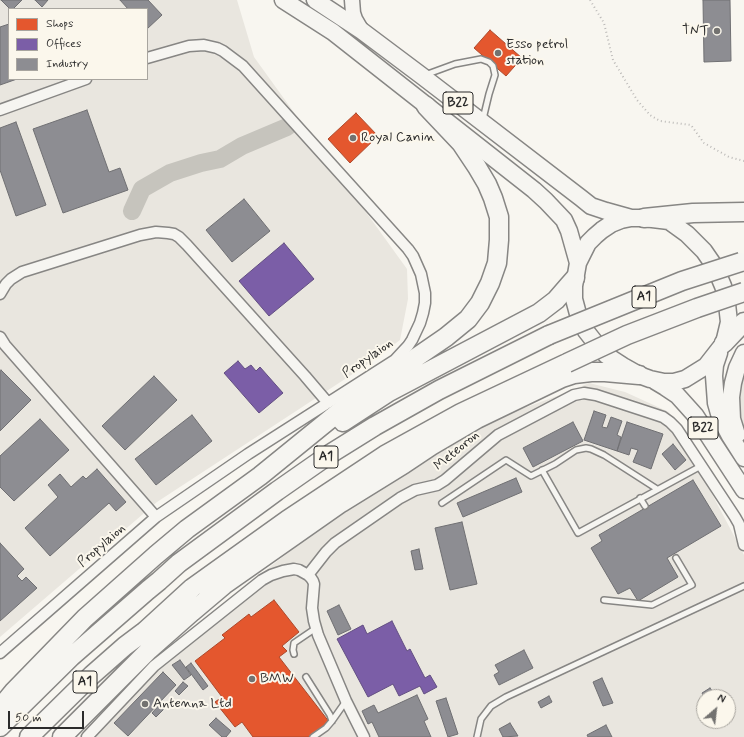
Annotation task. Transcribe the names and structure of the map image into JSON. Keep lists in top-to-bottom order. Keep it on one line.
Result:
{"streets":{"highway":["A1"],"main road":["B22"],"street":["Propylaion","Meteoron"]},"places":["TNT","Esso petrol station","Royal Canin","BMW","Antenna Ltd"],"legend":["Shops","Offices","Industry"],"scale_bar":"50 m","north":"top right"}
